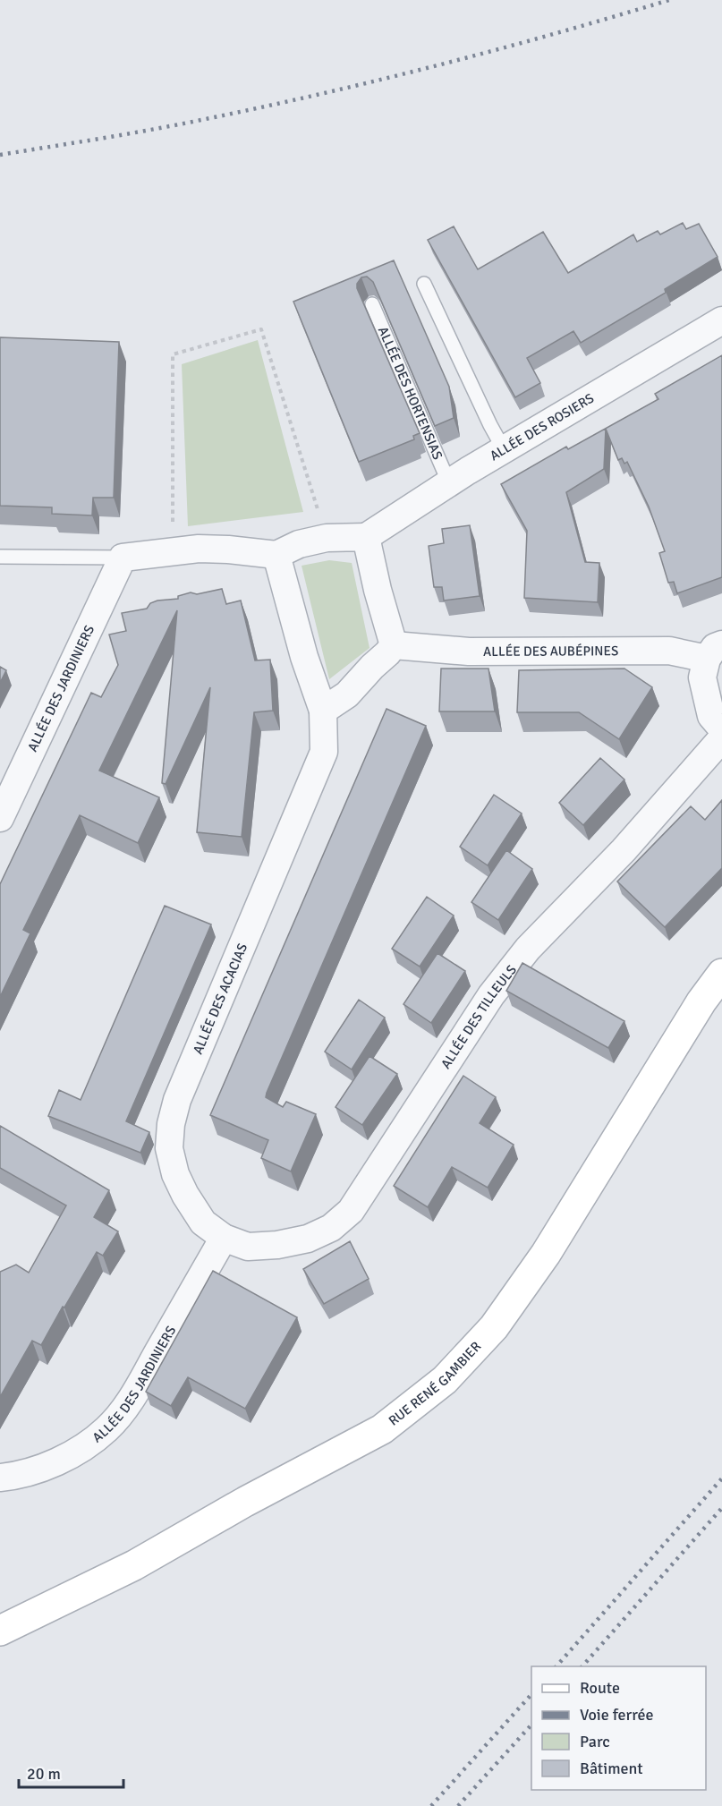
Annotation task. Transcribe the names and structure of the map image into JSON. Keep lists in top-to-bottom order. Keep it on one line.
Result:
{"streets":{"street":["ALLÉE DES ROSIERS","ALLÉE DES AUBÉPINES","ALLÉE DES JARDINIERS","ALLÉE DES ACACIAS","ALLÉE DES TILLEULS","RUE RENÉ GAMBIER"],"lane":["ALLÉE DES HORTENSIAS"]},"crossings":[["ALLÉE DES HORTENSIAS","ALLÉE DES ROSIERS"],["ALLÉE DES JARDINIERS","ALLÉE DES ACACIAS"],["ALLÉE DES JARDINIERS","ALLÉE DES TILLEULS"],["ALLÉE DES ACACIAS","ALLÉE DES TILLEULS"]],"legend":["Route","Voie ferrée","Parc","Bâtiment"],"scale_bar":"20 m"}
